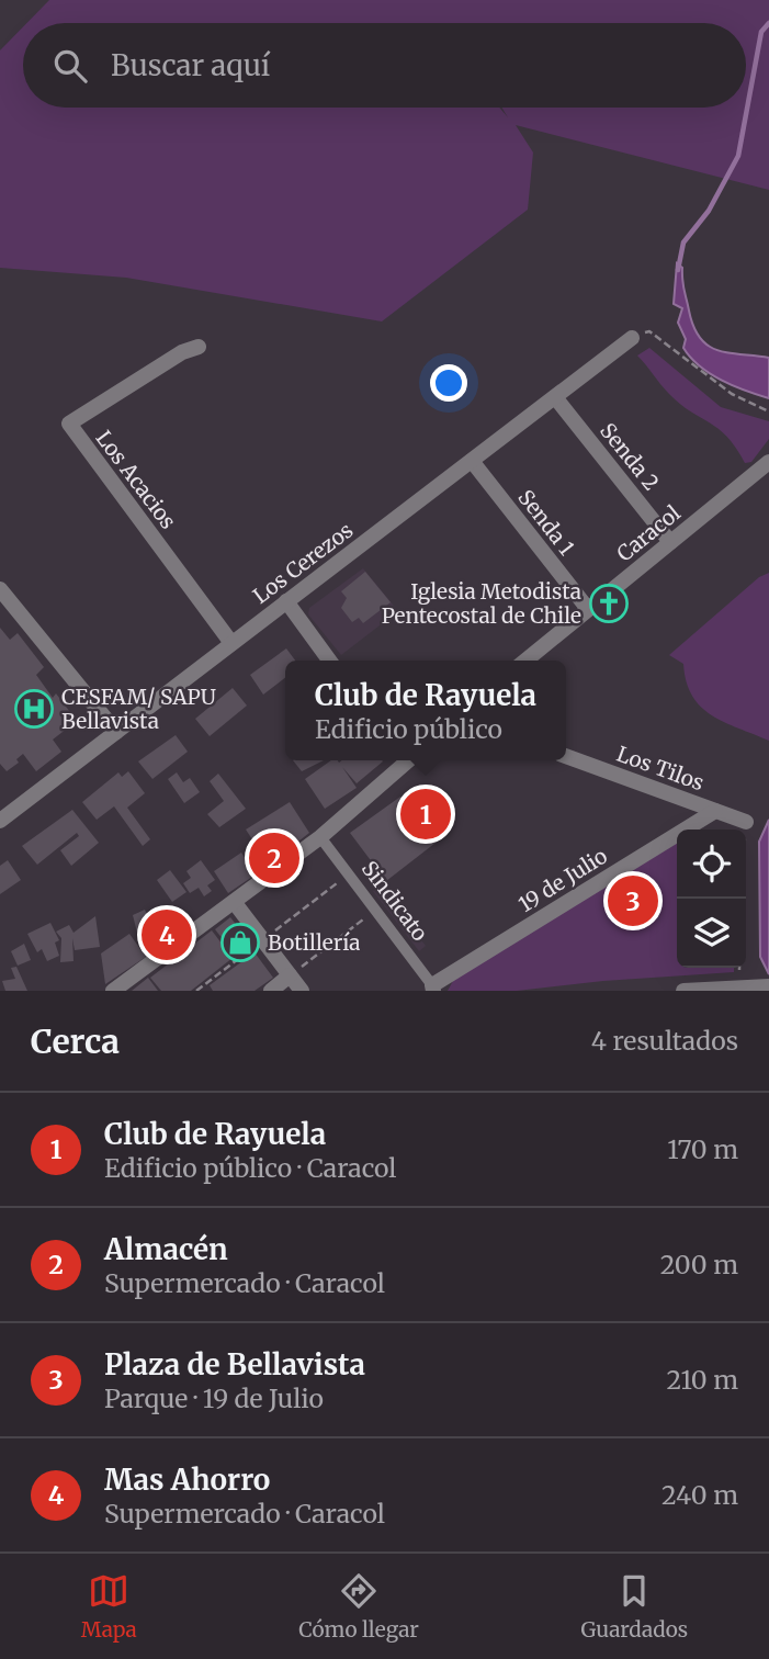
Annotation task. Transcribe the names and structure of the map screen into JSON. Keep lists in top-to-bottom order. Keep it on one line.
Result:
{"streets":{"street":["Senda 2","Los Acacios","Senda 1","Caracol","Los Cerezos","Los Tilos","19 de Julio","Sindicato"]},"crossings":[["Senda 2","Caracol"],["Senda 2","Los Cerezos"],["Los Acacios","Los Cerezos"],["Senda 1","Caracol"],["Senda 1","Los Cerezos"],["Los Tilos","19 de Julio"],["19 de Julio","Sindicato"]],"places":{"church":["Iglesia Metodista Pentecostal de Chile"],"hospital":["CESFAM/ SAPU Bellavista"],"shop":["Botillería"]},"page":{"search":"Buscar aquí","popup":["Club de Rayuela","Edificio público"],"pins":["1","2","3","4"],"heading":["Cerca","4 resultados"],"list":[{"mark":"1","name":"Club de Rayuela","note":"Edificio público · Caracol","value":"170 m"},{"mark":"2","name":"Almacén","note":"Supermercado · Caracol","value":"200 m"},{"mark":"3","name":"Plaza de Bellavista","note":"Parque · 19 de Julio","value":"210 m"},{"mark":"4","name":"Mas Ahorro","note":"Supermercado · Caracol","value":"240 m"}],"nav":["Mapa","Cómo llegar","Guardados"]}}
